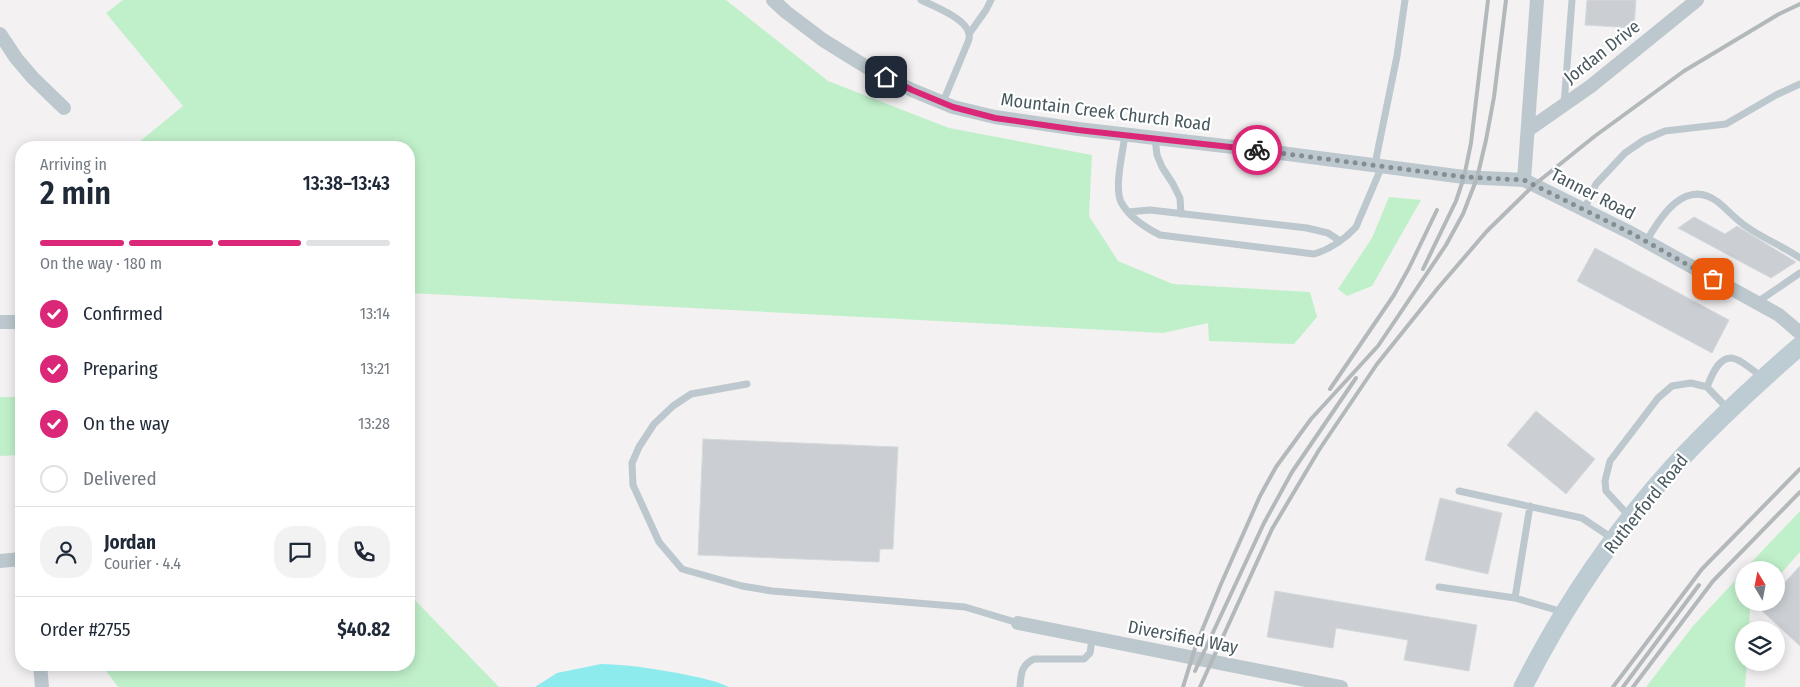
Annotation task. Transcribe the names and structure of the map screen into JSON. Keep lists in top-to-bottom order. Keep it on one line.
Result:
{"streets":{"street":["Jordan Drive","Mountain Creek Church Road","Tanner Road","Rutherford Road","Diversified Way"]},"crossings":[["Jordan Drive","Tanner Road"],["Mountain Creek Church Road","Tanner Road"]],"north":"top","page":{"heading":["2 min","Arriving in","13:38–13:43"],"panel":["Jordan","Courier · 4.4","Order #2755","$40.82"],"bar":"On the way · 180 m","list":[["Confirmed","13:14"],["Preparing","13:21"],["On the way","13:28"],"Delivered"]}}
